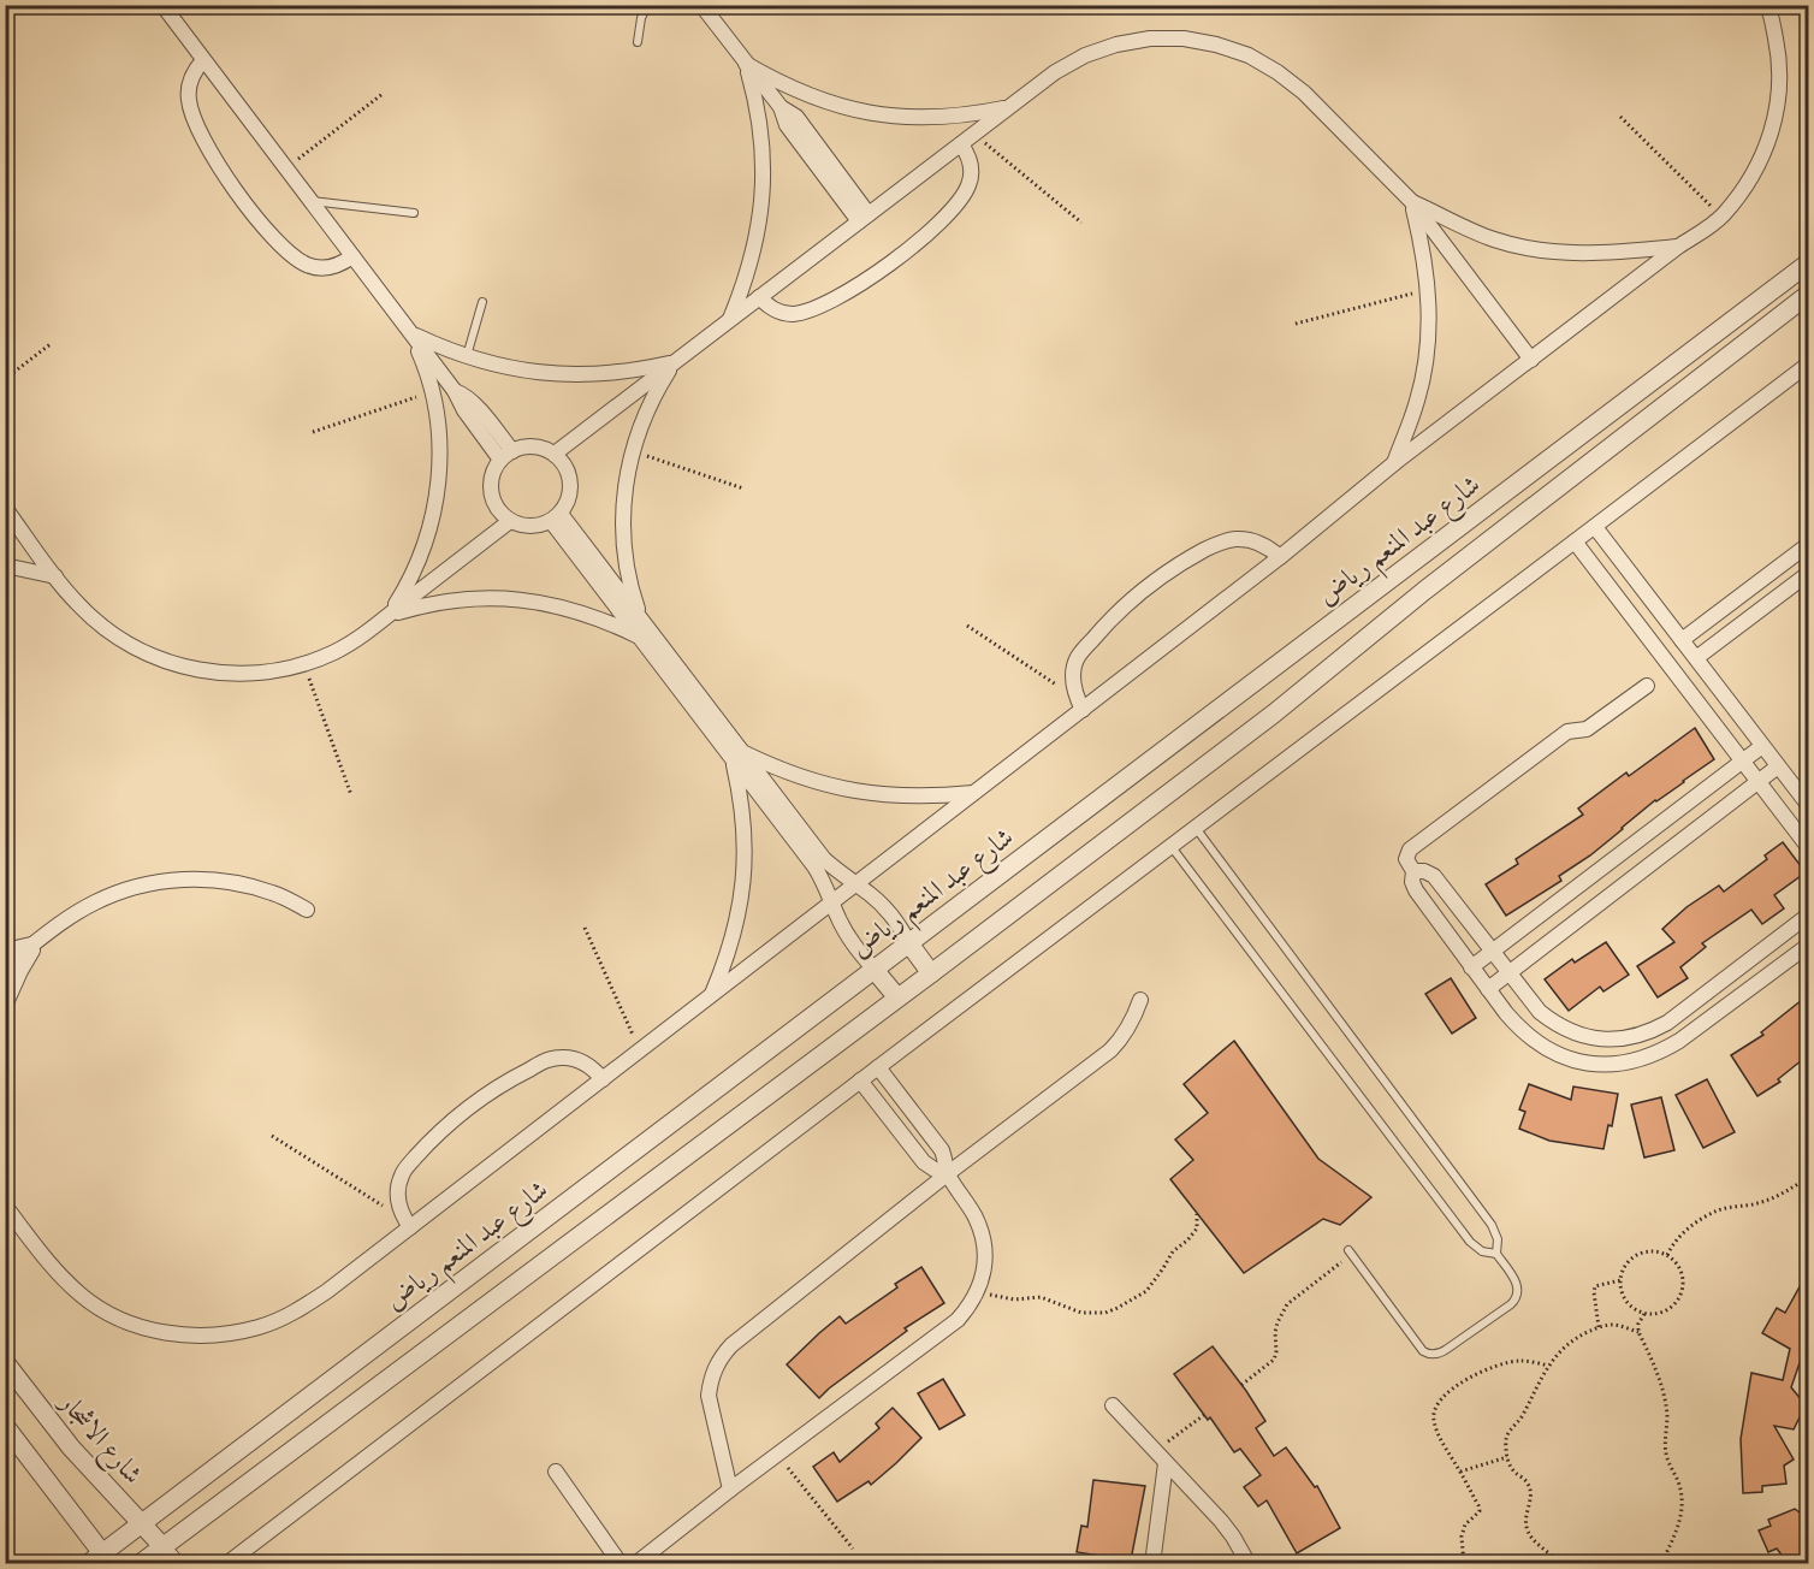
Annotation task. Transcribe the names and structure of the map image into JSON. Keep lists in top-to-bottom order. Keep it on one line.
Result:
{"streets":{"street":["شارع عبد المنعم رياض","شارع الاشجار"]},"crossings":[["شارع عبد المنعم رياض","شارع الاشجار"]]}
